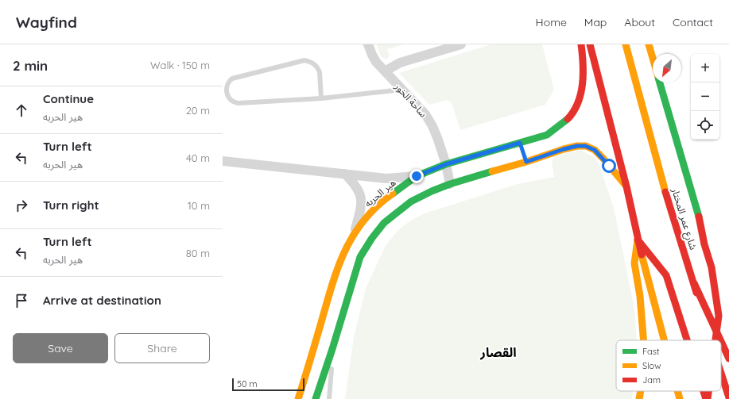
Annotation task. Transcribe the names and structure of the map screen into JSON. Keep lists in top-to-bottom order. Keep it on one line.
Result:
{"streets":{"main road":["هير الحربه","شارع عمر المختار"],"street":["ساحة الخور"]},"crossings":[["ساحة الخور","هير الحربه"]],"districts":["القصار"],"legend":["Fast","Slow","Jam"],"scale_bar":"50 m","north":"bottom left","page":{"header":"Wayfind","nav":["Home","Map","About","Contact"],"heading":["2 min","Walk · 150 m"],"map_buttons":["+","−"],"list":[["Continue","هير الحربه","20 m"],["Turn left","هير الحربه","40 m"],["Turn right","10 m"],["Turn left","هير الحربه","80 m"],"Arrive at destination"],"buttons":["Save","Share"],"scale":"50 m"}}
